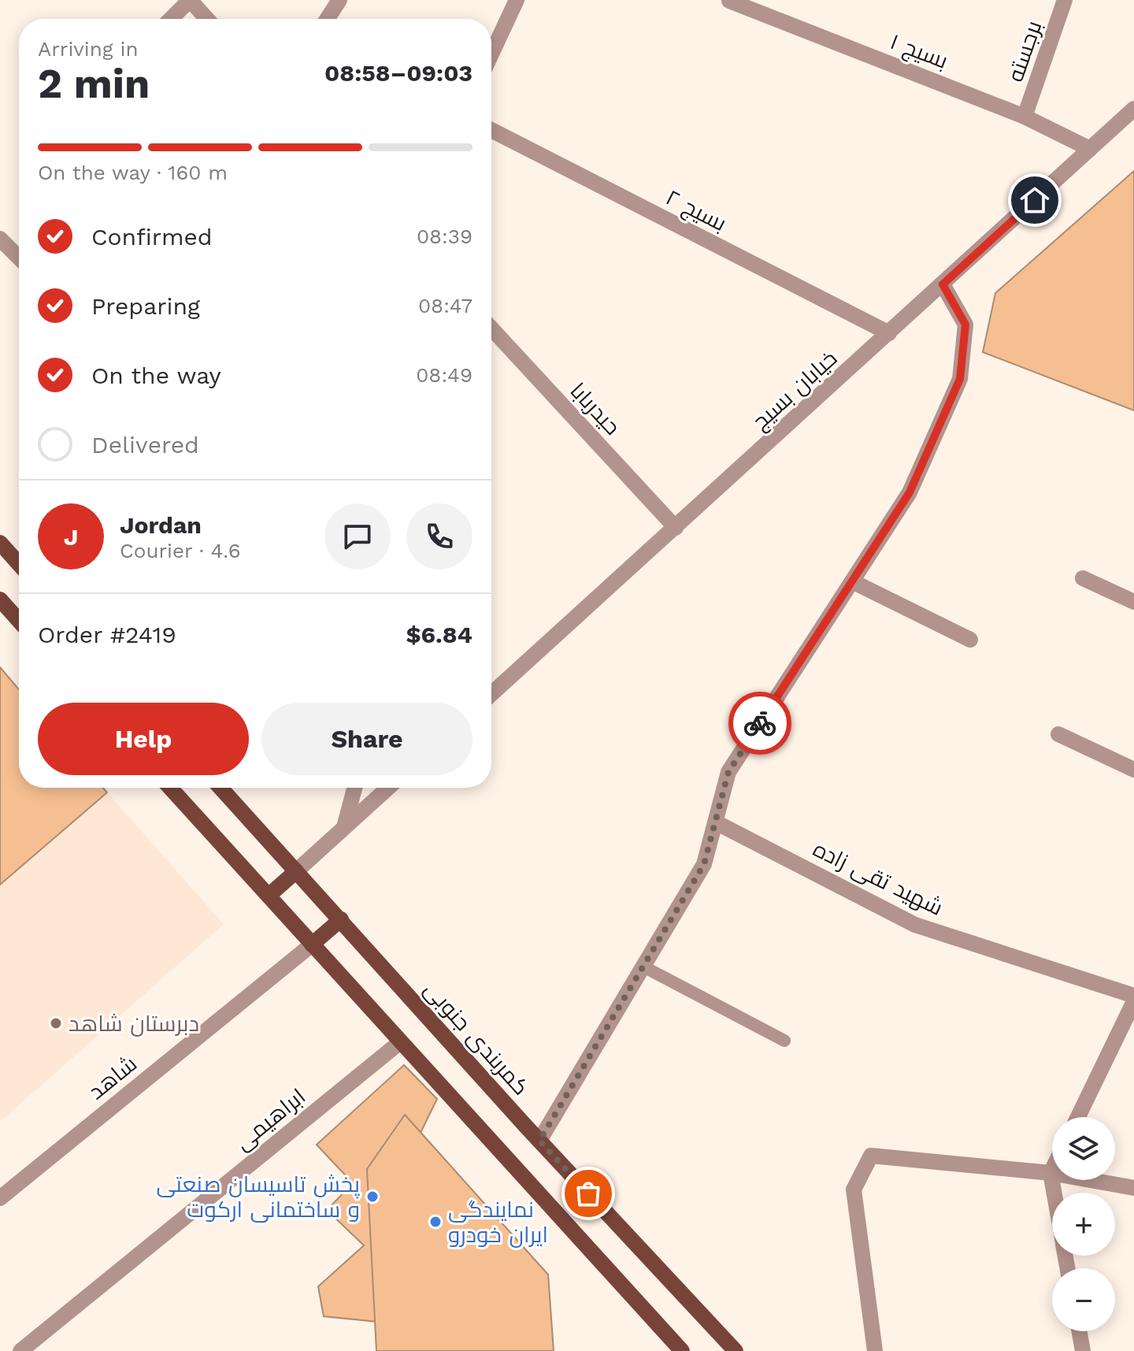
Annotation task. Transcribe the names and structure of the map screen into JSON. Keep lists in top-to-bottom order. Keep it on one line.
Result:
{"streets":{"main road":["کمربندی جنوبی"],"street":["بسیج ۱","برجسته","بسیج ۲","خیابان بسیج","حیدربابا","شهید تقی زاده","شاهد","ابراهیمی"]},"crossings":[["بسیج ۱","برجسته"],["بسیج ۱","خیابان بسیج"],["بسیج ۲","خیابان بسیج"],["خیابان بسیج","حیدربابا"]],"places":["دبرستان شاهد","پخش تاسیسان صنعتی و ساختمانی ارکوت","نمایندگی ایران خودرو"],"page":{"heading":["2 min","Arriving in","08:58–09:03"],"panel":["Jordan","Courier · 4.6","Order #2419","$6.84"],"bar":"On the way · 160 m","list":[["Confirmed","08:39"],["Preparing","08:47"],["On the way","08:49"],"Delivered"],"round":"J","buttons":["Help","Share"],"map_buttons":["+","−"]}}
